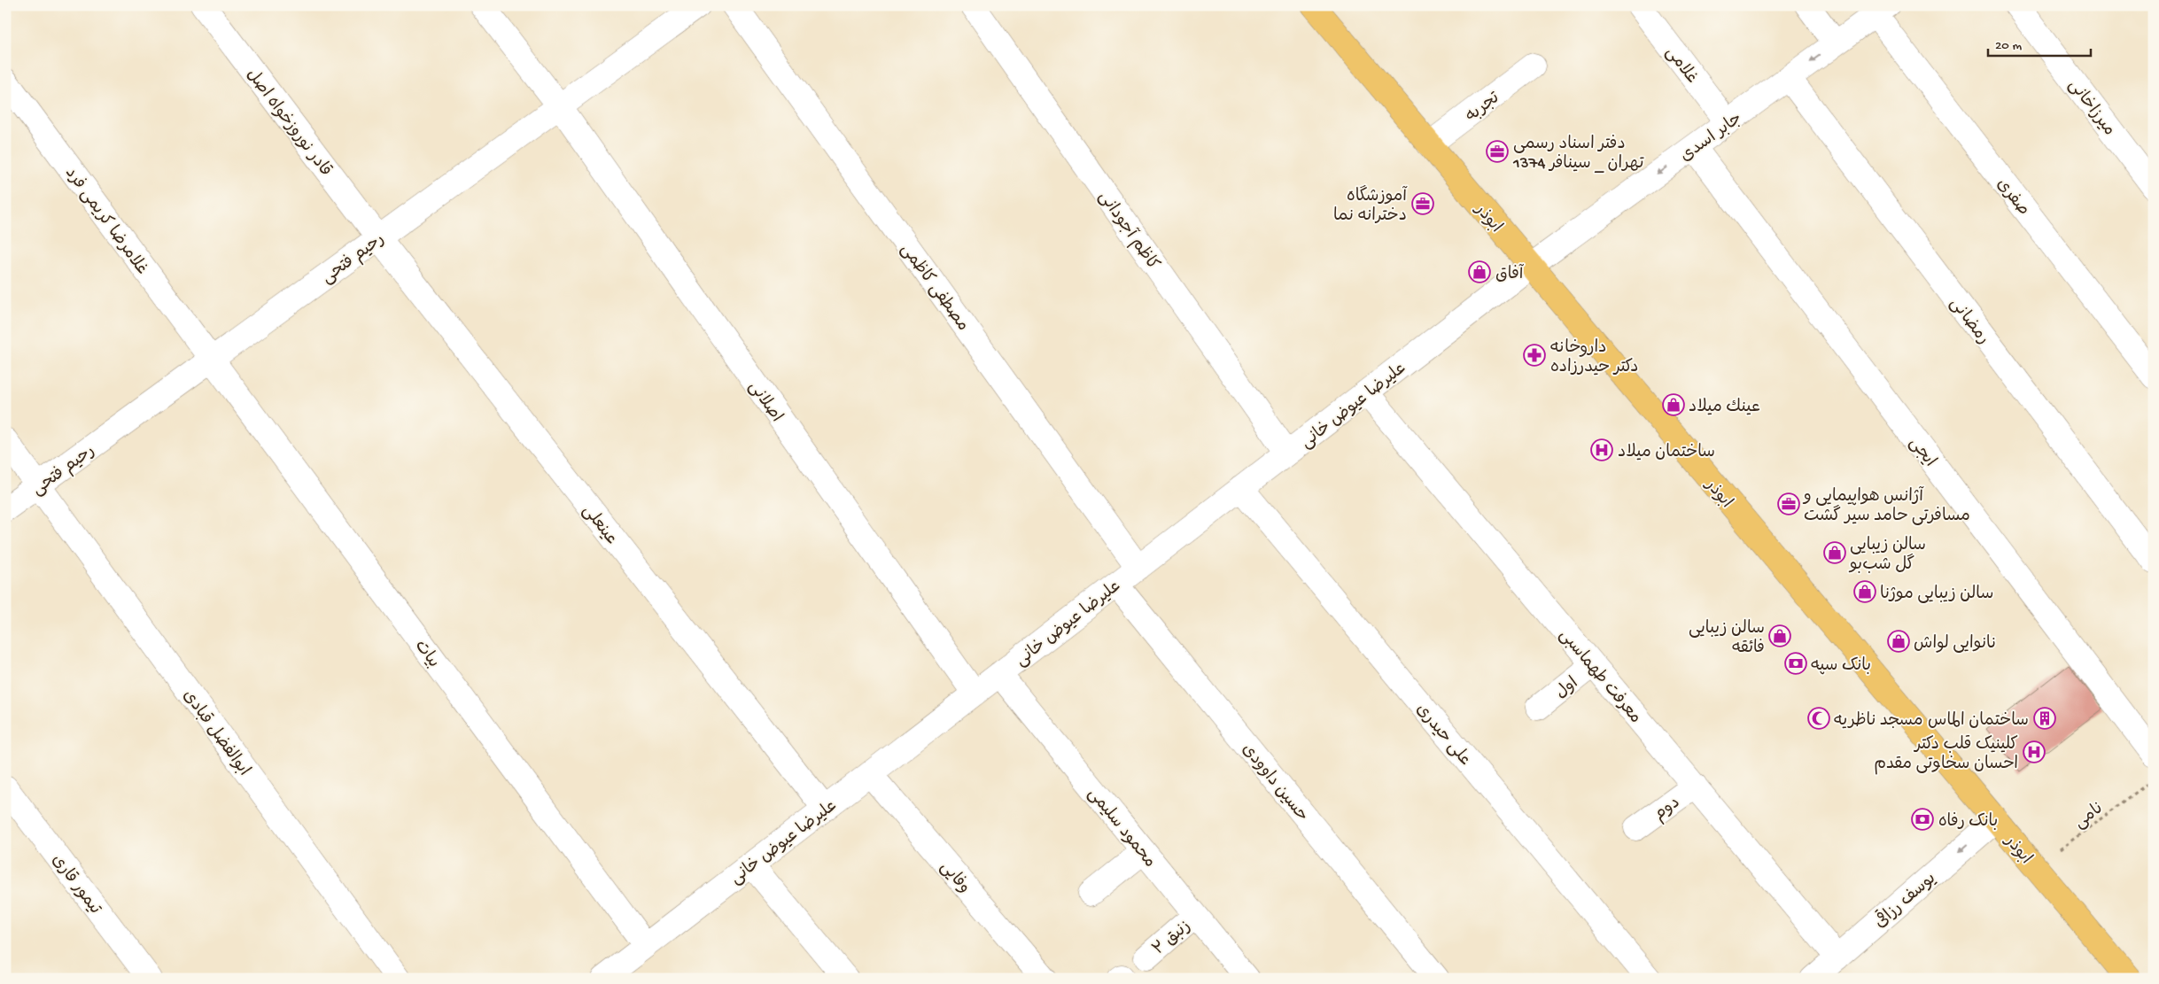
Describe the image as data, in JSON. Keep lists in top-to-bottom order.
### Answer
{
  "streets": {
    "main road": ["ابوذر"],
    "street": [
      "غلامی",
      "تجربه",
      "میرزاخانی",
      "قادر نوروزخواه اصل",
      "جابر اسدی",
      "صفری",
      "غلامرضا کریمی فرد",
      "کاظم آجودانی",
      "رحیم فتحی",
      "مصطفی کاظمی",
      "رمضانی",
      "اصلانی",
      "علیرضا عیوض خانی",
      "ایجی",
      "عینعلی",
      "بیات",
      "معرفت طهماسبی",
      "اول",
      "ابوالفضل قبادی",
      "علی حیدری",
      "حسین داوودی",
      "دوم",
      "محمود سلیمی",
      "وفایی",
      "تیمور قاری",
      "یوسف رزاقی",
      "زنبق ۲"
    ],
    "path": ["نامی"]
  },
  "crossings": [
    ["غلامی", "جابر اسدی"],
    ["تجربه", "ابوذر"],
    ["قادر نوروزخواه اصل", "رحیم فتحی"],
    ["قادر نوروزخواه اصل", "عینعلی"],
    ["جابر اسدی", "صفری"],
    ["جابر اسدی", "ابوذر"],
    ["جابر اسدی", "رمضانی"],
    ["جابر اسدی", "علیرضا عیوض خانی"],
    ["جابر اسدی", "ایجی"],
    ["ابوذر", "علیرضا عیوض خانی"],
    ["ابوذر", "نامی"],
    ["ابوذر", "یوسف رزاقی"],
    ["غلامرضا کریمی فرد", "رحیم فتحی"],
    ["غلامرضا کریمی فرد", "بیات"],
    ["کاظم آجودانی", "علیرضا عیوض خانی"],
    ["رحیم فتحی", "اصلانی"],
    ["رحیم فتحی", "عینعلی"],
    ["رحیم فتحی", "بیات"],
    ["رحیم فتحی", "ابوالفضل قبادی"],
    ["مصطفی کاظمی", "علیرضا عیوض خانی"],
    ["اصلانی", "علیرضا عیوض خانی"],
    ["علیرضا عیوض خانی", "عینعلی"],
    ["علیرضا عیوض خانی", "بیات"],
    ["علیرضا عیوض خانی", "معرفت طهماسبی"],
    ["علیرضا عیوض خانی", "علی حیدری"],
    ["علیرضا عیوض خانی", "حسین داوودی"],
    ["علیرضا عیوض خانی", "محمود سلیمی"],
    ["علیرضا عیوض خانی", "وفایی"],
    ["معرفت طهماسبی", "اول"],
    ["معرفت طهماسبی", "دوم"],
    ["معرفت طهماسبی", "یوسف رزاقی"],
    ["محمود سلیمی", "زنبق ۲"]
  ],
  "one_way": ["جابر اسدی", "یوسف رزاقی"],
  "places": {
    "office": ["دفتر اسناد رسمی 1374 تهران _ سینافر", "آموزشگاه دخترانه نما", "آژانس هواپیمایی و مسافرتی حامد سیر گشت"],
    "shop": [
      "آفاق",
      "عينك ميلاد",
      "سالن زیبایی گل شب‌بو",
      "سالن زیبایی موژنا",
      "سالن زیبایی فائقه",
      "نانوایی لواش"
    ],
    "pharmacy": ["داروخانه دکتر حیدرزاده"],
    "hospital": ["ساختمان میلاد", "کلینیک قلب دکتر احسان سخاوتی مقدم"],
    "bank": ["بانک سپه", "بانک رفاه"],
    "mosque": ["مسجد ناظریه"],
    "building": ["ساختمان الماس"]
  },
  "scale_bar": "20 m"
}
